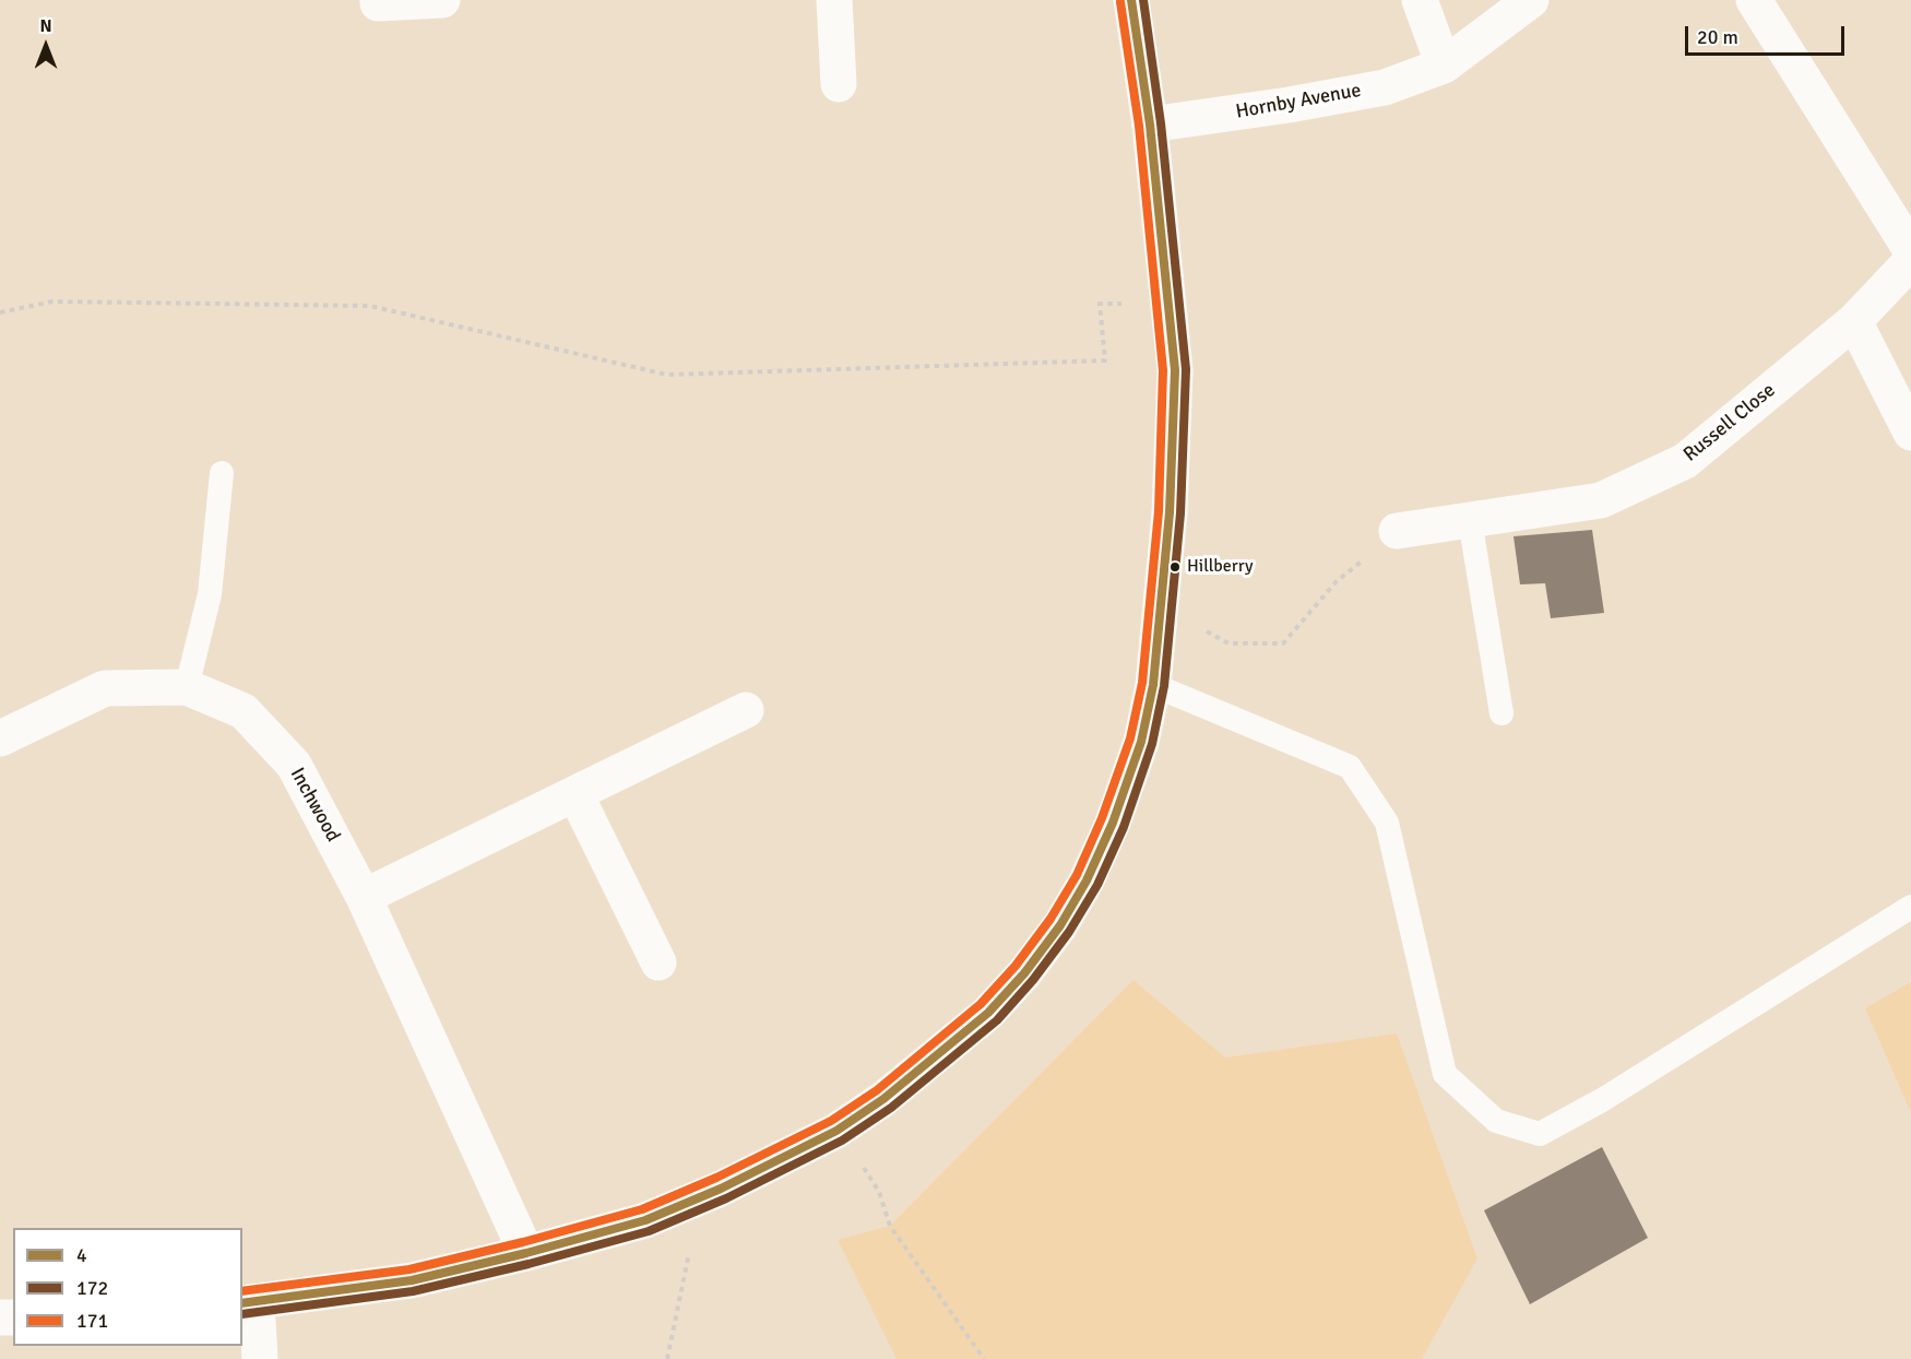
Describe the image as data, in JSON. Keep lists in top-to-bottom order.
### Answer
{
  "streets": {
    "street": ["Hornby Avenue", "Russell Close", "Inchwood"]
  },
  "places": ["Hillberry"],
  "lines": ["transit line 4", "transit line 172", "transit line 171"],
  "legend": ["4", "172", "171"],
  "scale_bar": "20 m",
  "north": "top"
}
